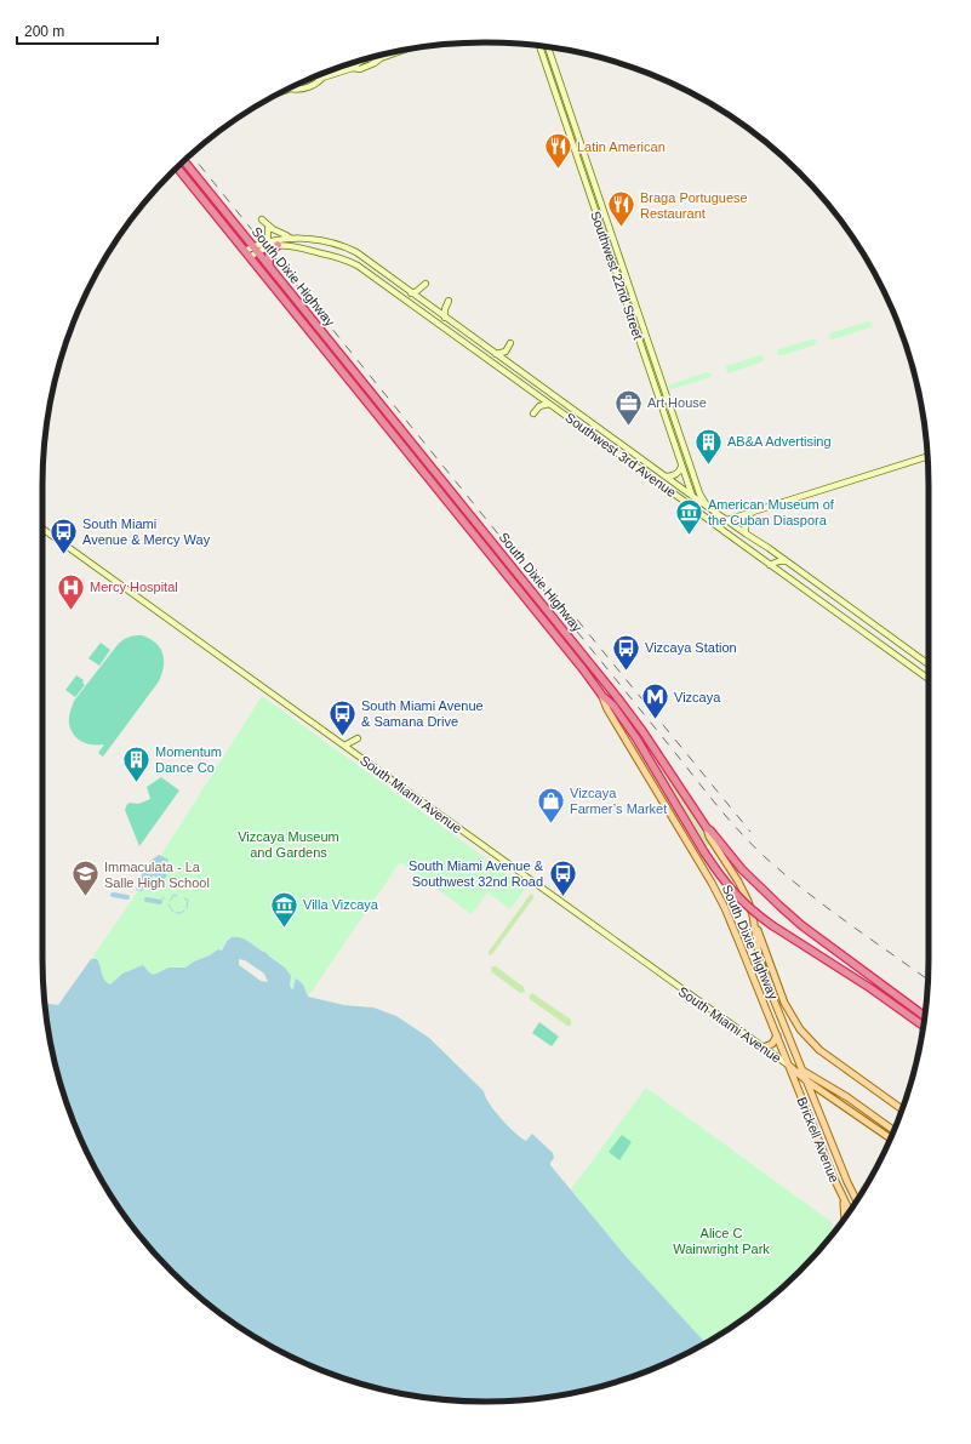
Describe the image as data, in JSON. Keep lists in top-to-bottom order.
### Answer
{
  "streets": {
    "highway": ["South Dixie Highway"],
    "main road": [
      "Southwest 22nd Street",
      "Southwest 3rd Avenue",
      "South Miami Avenue",
      "Brickell Avenue"
    ]
  },
  "crossings": [
    ["Southwest 22nd Street", "Southwest 3rd Avenue"],
    ["South Dixie Highway", "South Miami Avenue"],
    ["South Dixie Highway", "Brickell Avenue"],
    ["South Miami Avenue", "Brickell Avenue"]
  ],
  "parks": ["Vizcaya Museum and Gardens", "Alice C Wainwright Park"],
  "places": {
    "restaurant": ["Latin American", "Braga Portuguese Restaurant"],
    "office": ["Art House"],
    "building": ["AB&A Advertising", "Momentum Dance Co"],
    "museum": ["American Museum of the Cuban Diaspora", "Villa Vizcaya"],
    "bus stop": [
      "South Miami Avenue & Mercy Way",
      "Vizcaya Station",
      "South Miami Avenue & Samana Drive",
      "South Miami Avenue & Southwest 32nd Road"
    ],
    "hospital": ["Mercy Hospital"],
    "metro station": ["Vizcaya"],
    "shop": ["Vizcaya Farmer’s Market"],
    "school or university": ["Immaculata - La Salle High School"]
  },
  "scale_bar": "200 m"
}
